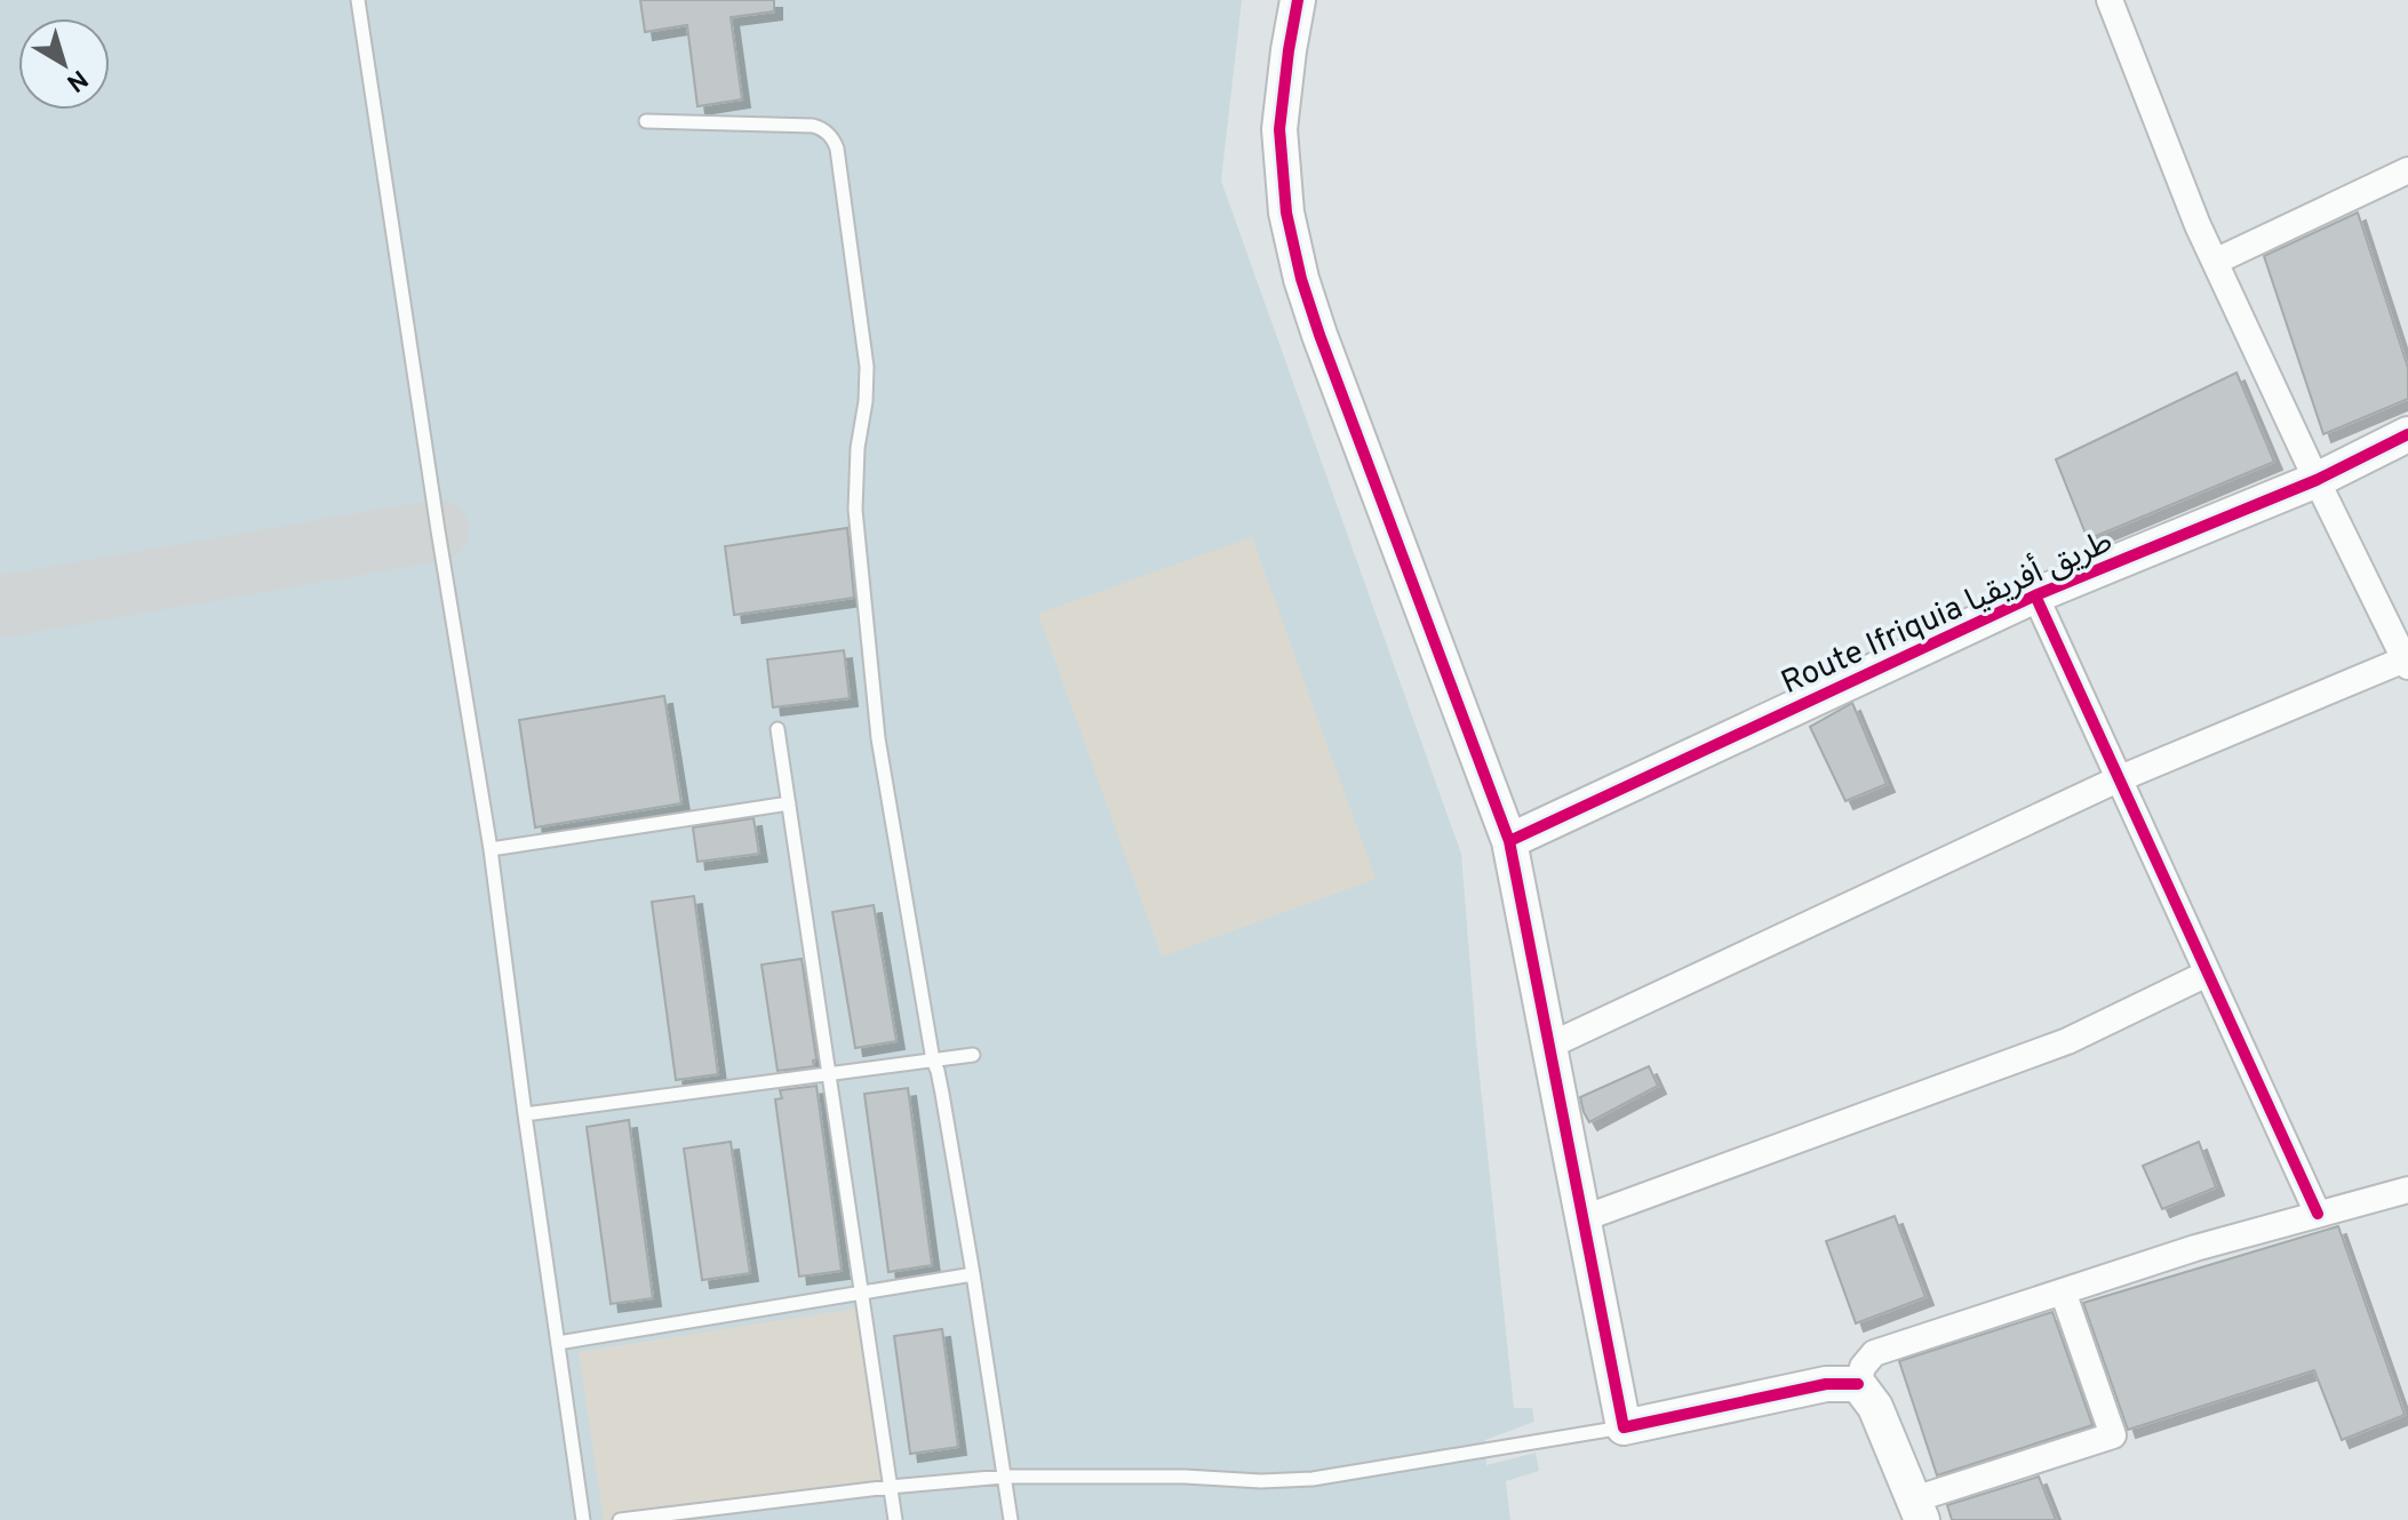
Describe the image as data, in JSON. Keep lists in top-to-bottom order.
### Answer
{
  "streets": {
    "street": ["Route Ifriquia طريق أفريقيا"]
  },
  "north": "bottom right"
}
